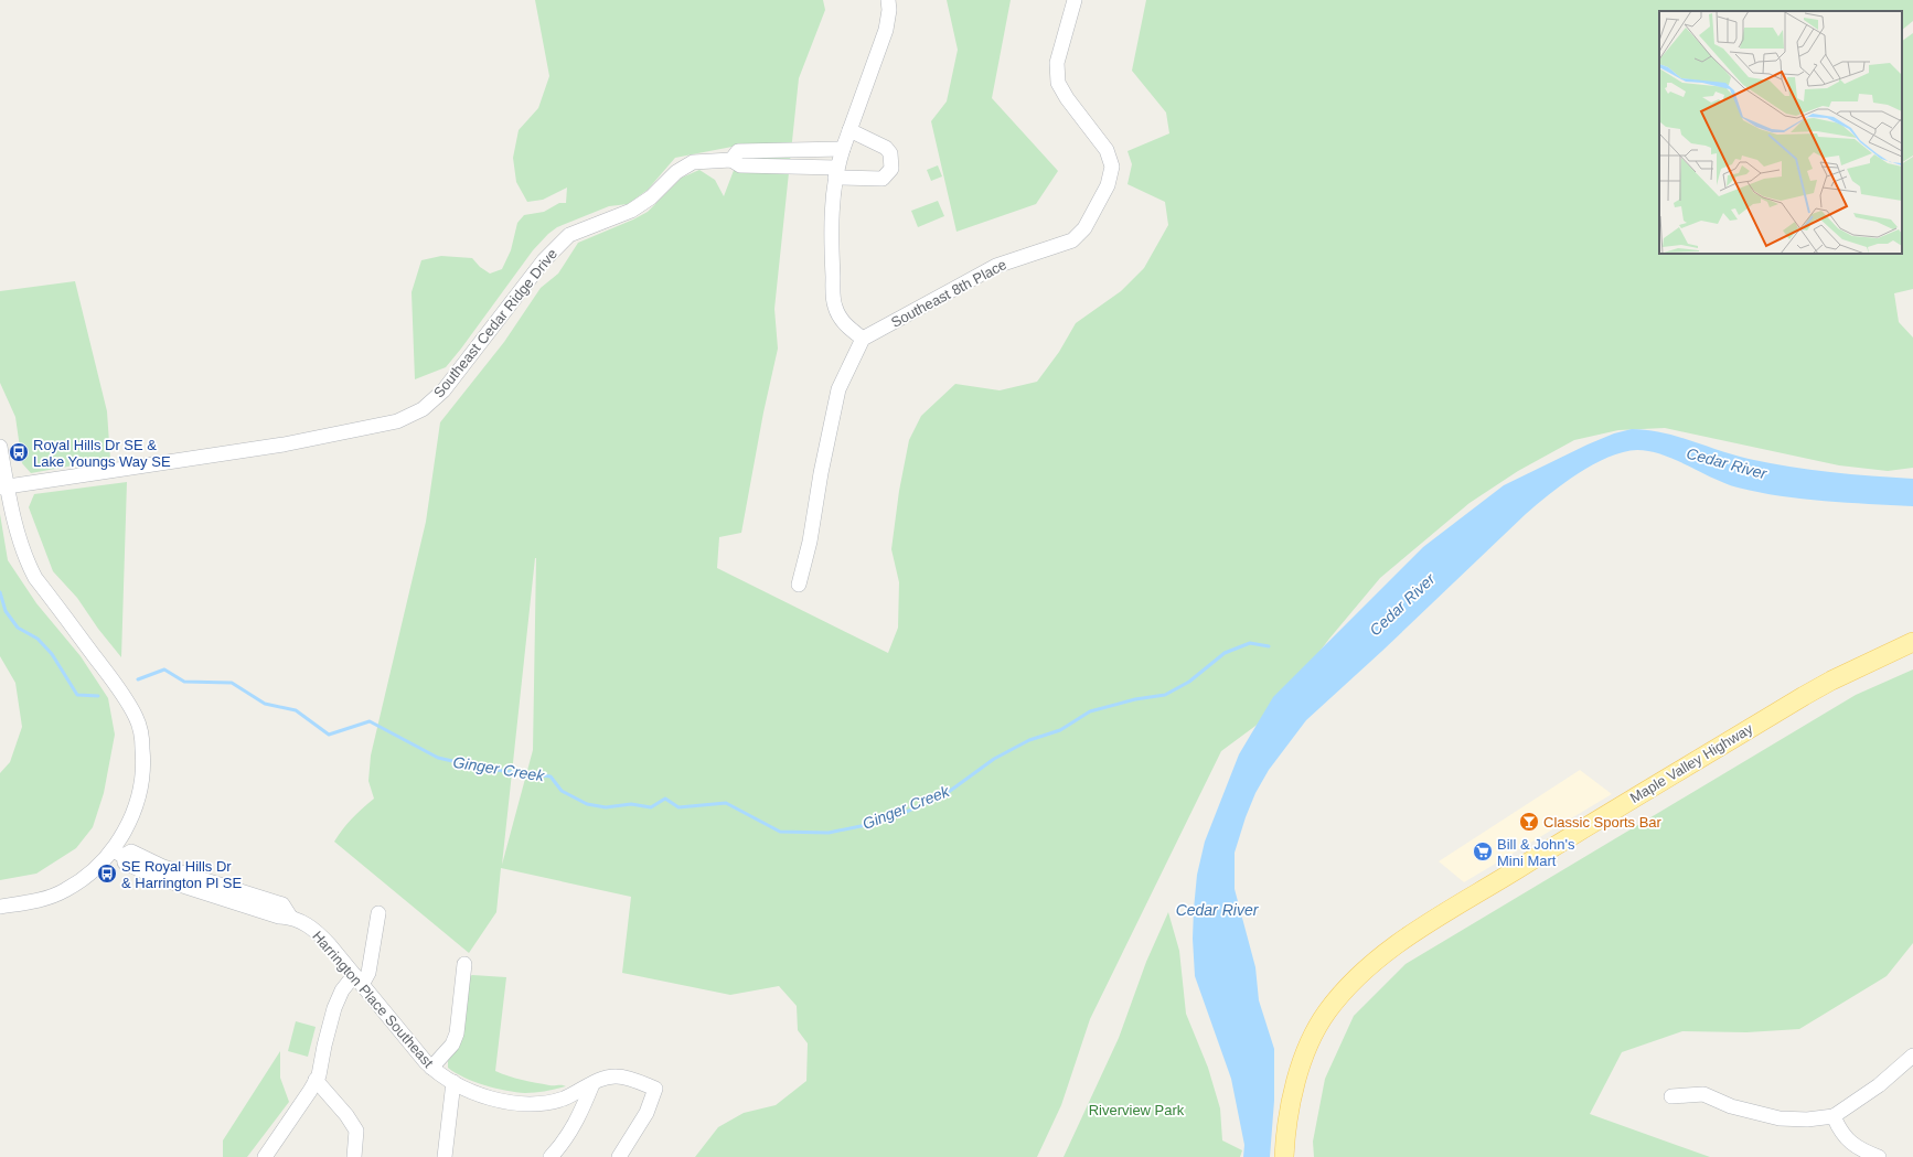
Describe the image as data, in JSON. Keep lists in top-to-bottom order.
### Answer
{
  "streets": {
    "main road": ["Maple Valley Highway"],
    "street": ["Southeast 8th Place", "Southeast Cedar Ridge Drive", "Harrington Place Southeast"]
  },
  "water": ["Cedar River", "Ginger Creek"],
  "parks": ["Riverview Park"],
  "places": {
    "bus stop": ["Royal Hills Dr SE & Lake Youngs Way SE", "SE Royal Hills Dr & Harrington Pl SE"],
    "bar": ["Classic Sports Bar"],
    "supermarket": ["Bill & John's Mini Mart"]
  }
}
